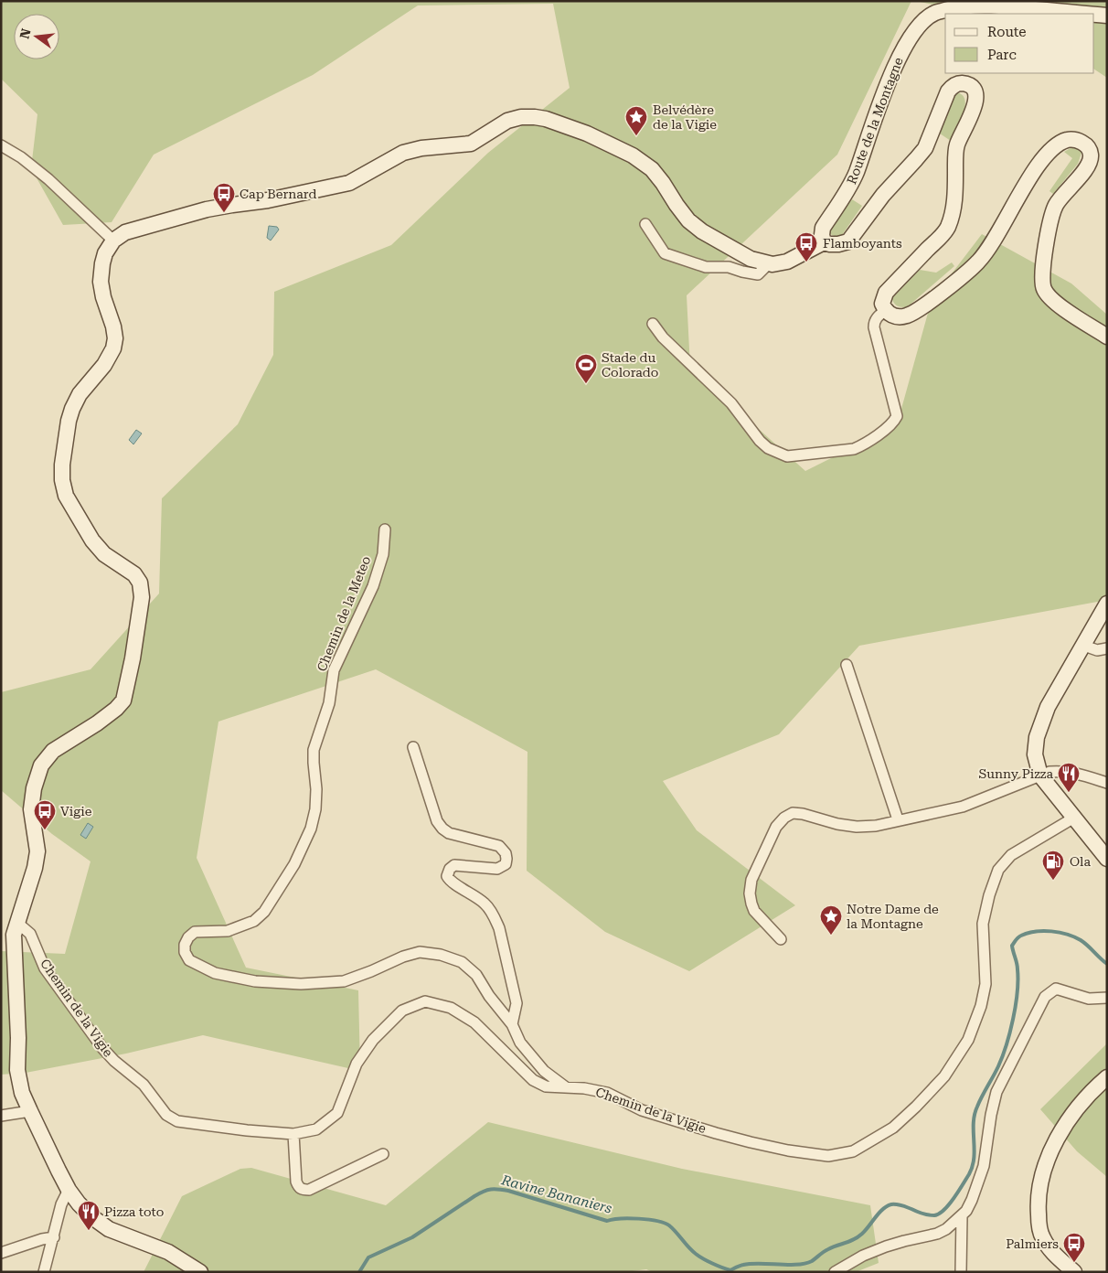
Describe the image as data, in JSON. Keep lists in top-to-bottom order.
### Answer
{
  "streets": {
    "street": ["Route de la Montagne", "Chemin de la Meteo", "Chemin de la Vigie"]
  },
  "water": ["Ravine Bananiers"],
  "places": {
    "place": ["Belvédère de la Vigie", "Notre Dame de la Montagne"],
    "bus stop": [
      "Cap Bernard",
      "Flamboyants",
      "Vigie",
      "Palmiers"
    ],
    "sports": ["Stade du Colorado"],
    "restaurant": ["Sunny Pizza", "Pizza toto"],
    "fuel station": ["Ola"]
  },
  "legend": ["Route", "Parc"],
  "north": "left"
}
